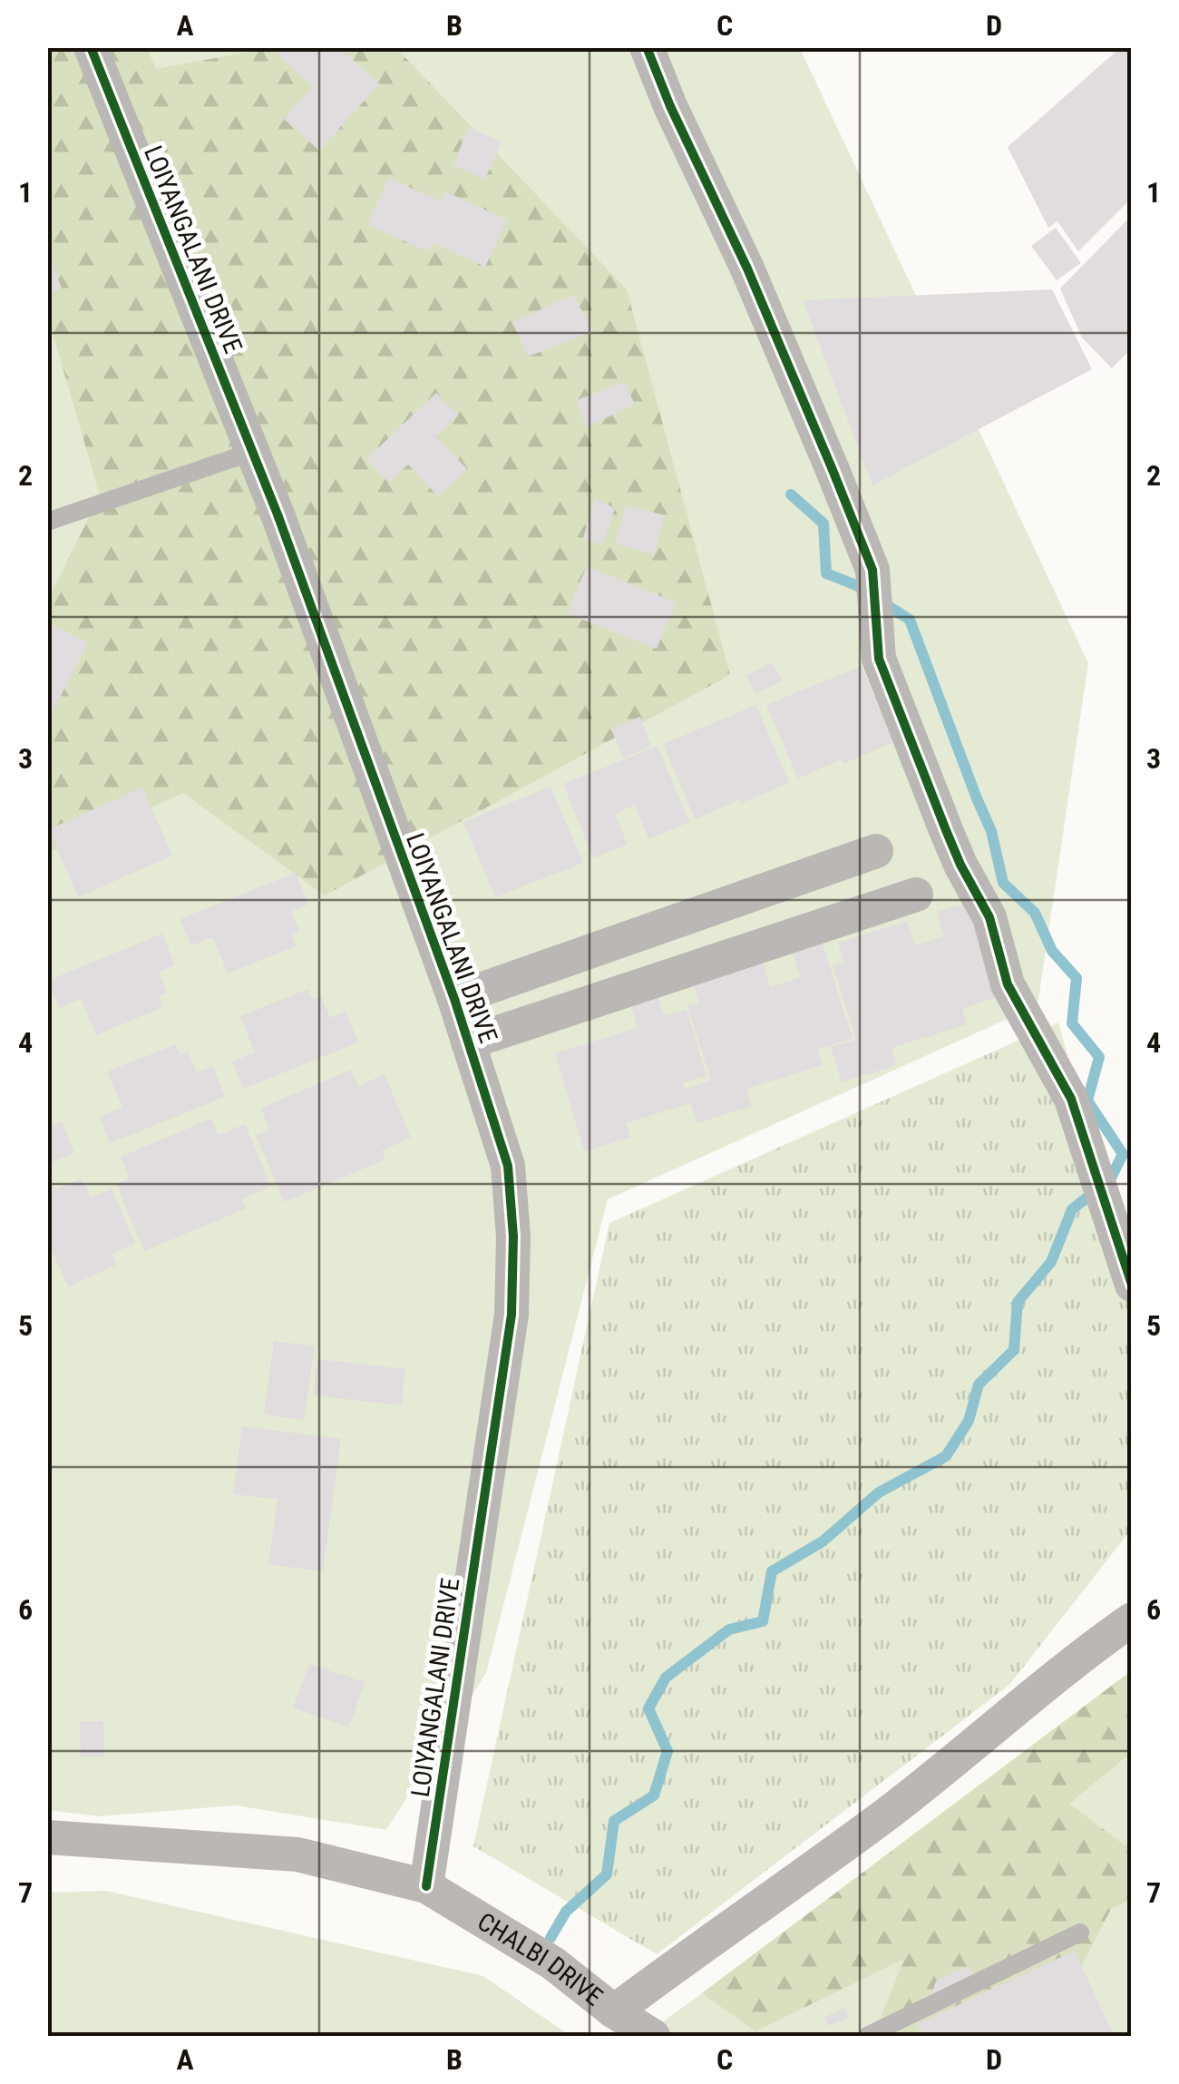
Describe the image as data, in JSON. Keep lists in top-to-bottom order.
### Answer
{
  "streets": {
    "street": ["LOIYANGALANI DRIVE", "CHALBI DRIVE"]
  },
  "crossings": [
    ["LOIYANGALANI DRIVE", "CHALBI DRIVE"]
  ],
  "grid": {
    "columns": [
      "A",
      "B",
      "C",
      "D"
    ],
    "rows": [
      "1",
      "2",
      "3",
      "4",
      "5",
      "6",
      "7"
    ]
  }
}
